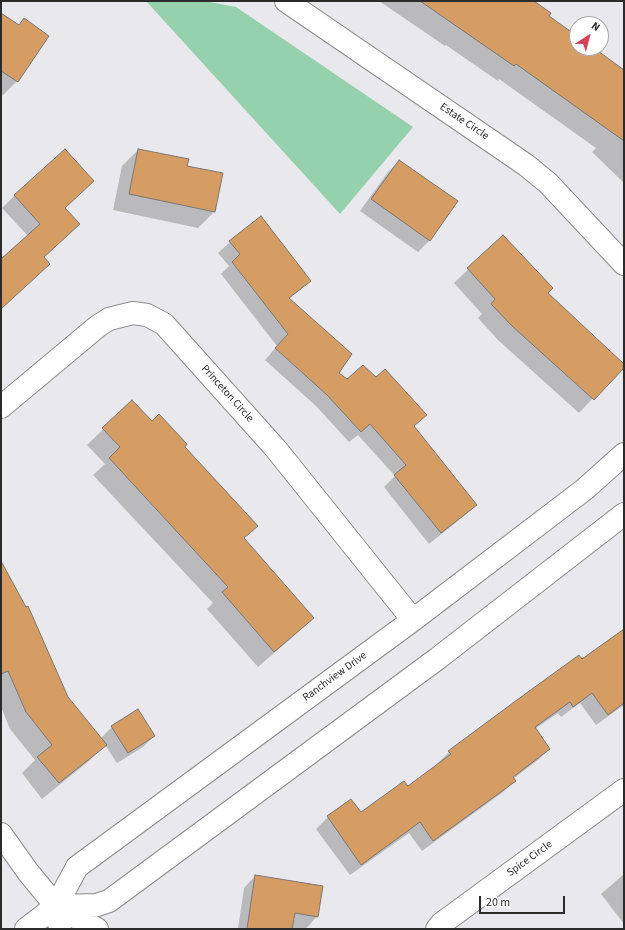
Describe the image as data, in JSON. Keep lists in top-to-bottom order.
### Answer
{
  "streets": {
    "street": [
      "Estate Circle",
      "Princeton Circle",
      "Ranchview Drive",
      "Spice Circle"
    ]
  },
  "crossings": [
    ["Princeton Circle", "Ranchview Drive"]
  ],
  "scale_bar": "20 m",
  "north": "top right"
}
